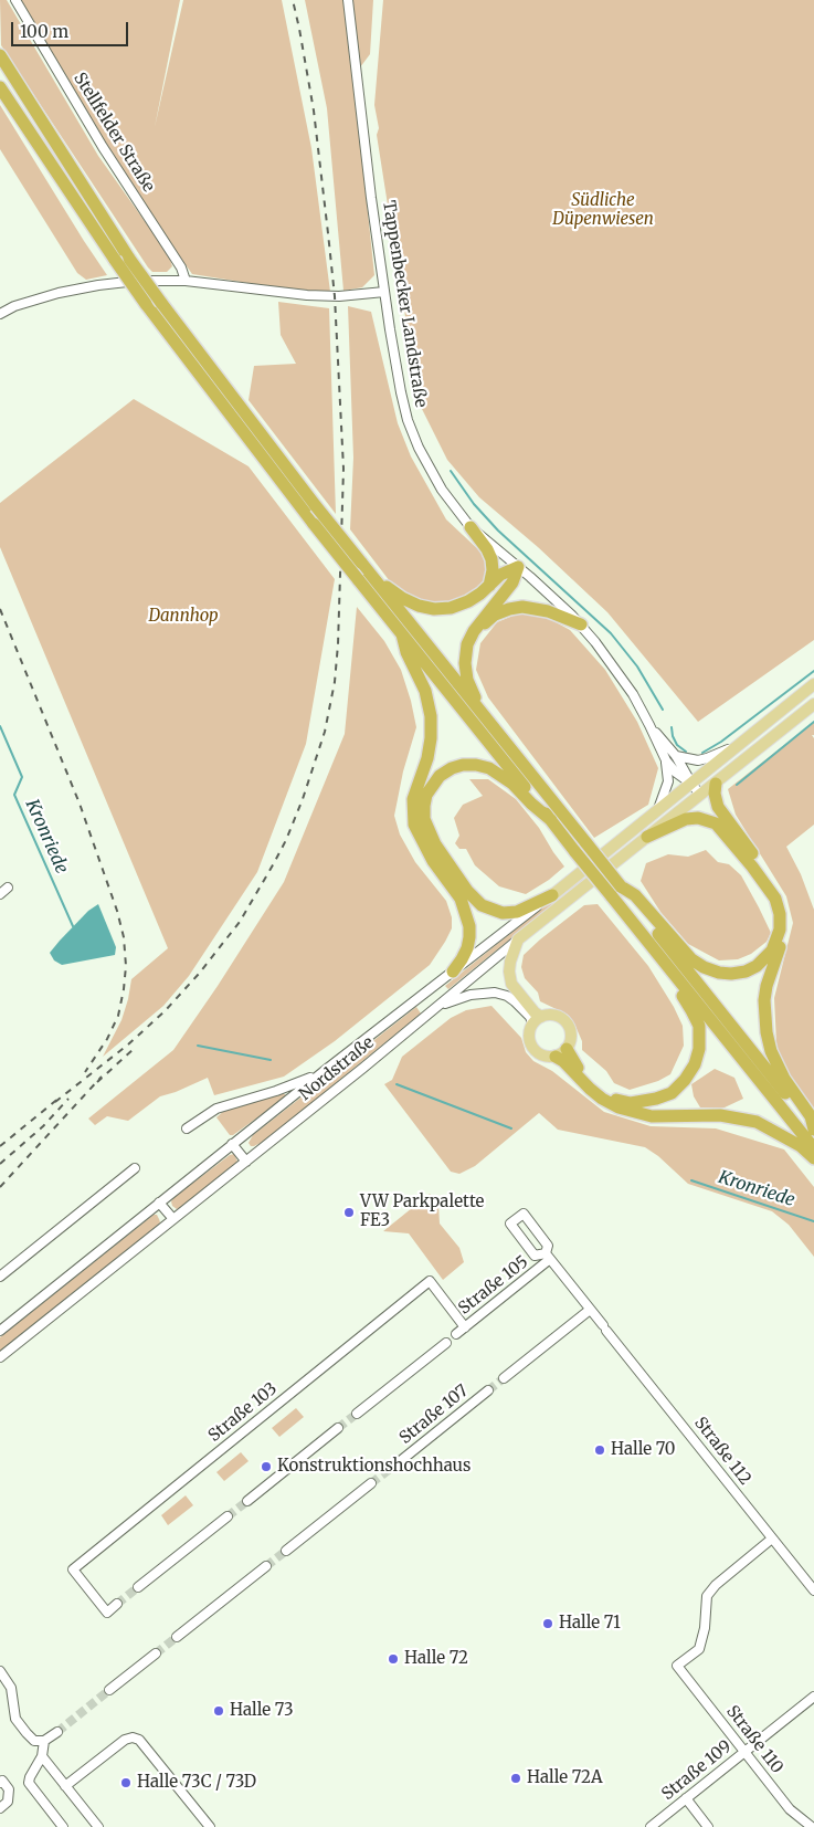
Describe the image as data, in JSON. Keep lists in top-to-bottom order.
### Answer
{
  "streets": {
    "street": [
      "Stellfelder Straße",
      "Tappenbecker Landstraße",
      "Nordstraße",
      "Straße 105",
      "Straße 103",
      "Straße 107",
      "Straße 112",
      "Straße 110",
      "Straße 109"
    ]
  },
  "crossings": [
    ["Straße 105", "Straße 103"],
    ["Straße 105", "Straße 112"],
    ["Straße 112", "Straße 110"],
    ["Straße 110", "Straße 109"]
  ],
  "water": ["Kronriede"],
  "parks": ["Südliche Düpenwiesen", "Dannhop"],
  "places": [
    "VW Parkpalette FE3",
    "Halle 70",
    "Konstruktionshochhaus",
    "Halle 71",
    "Halle 72",
    "Halle 73",
    "Halle 72A",
    "Halle 73C / 73D"
  ],
  "scale_bar": "100 m"
}
